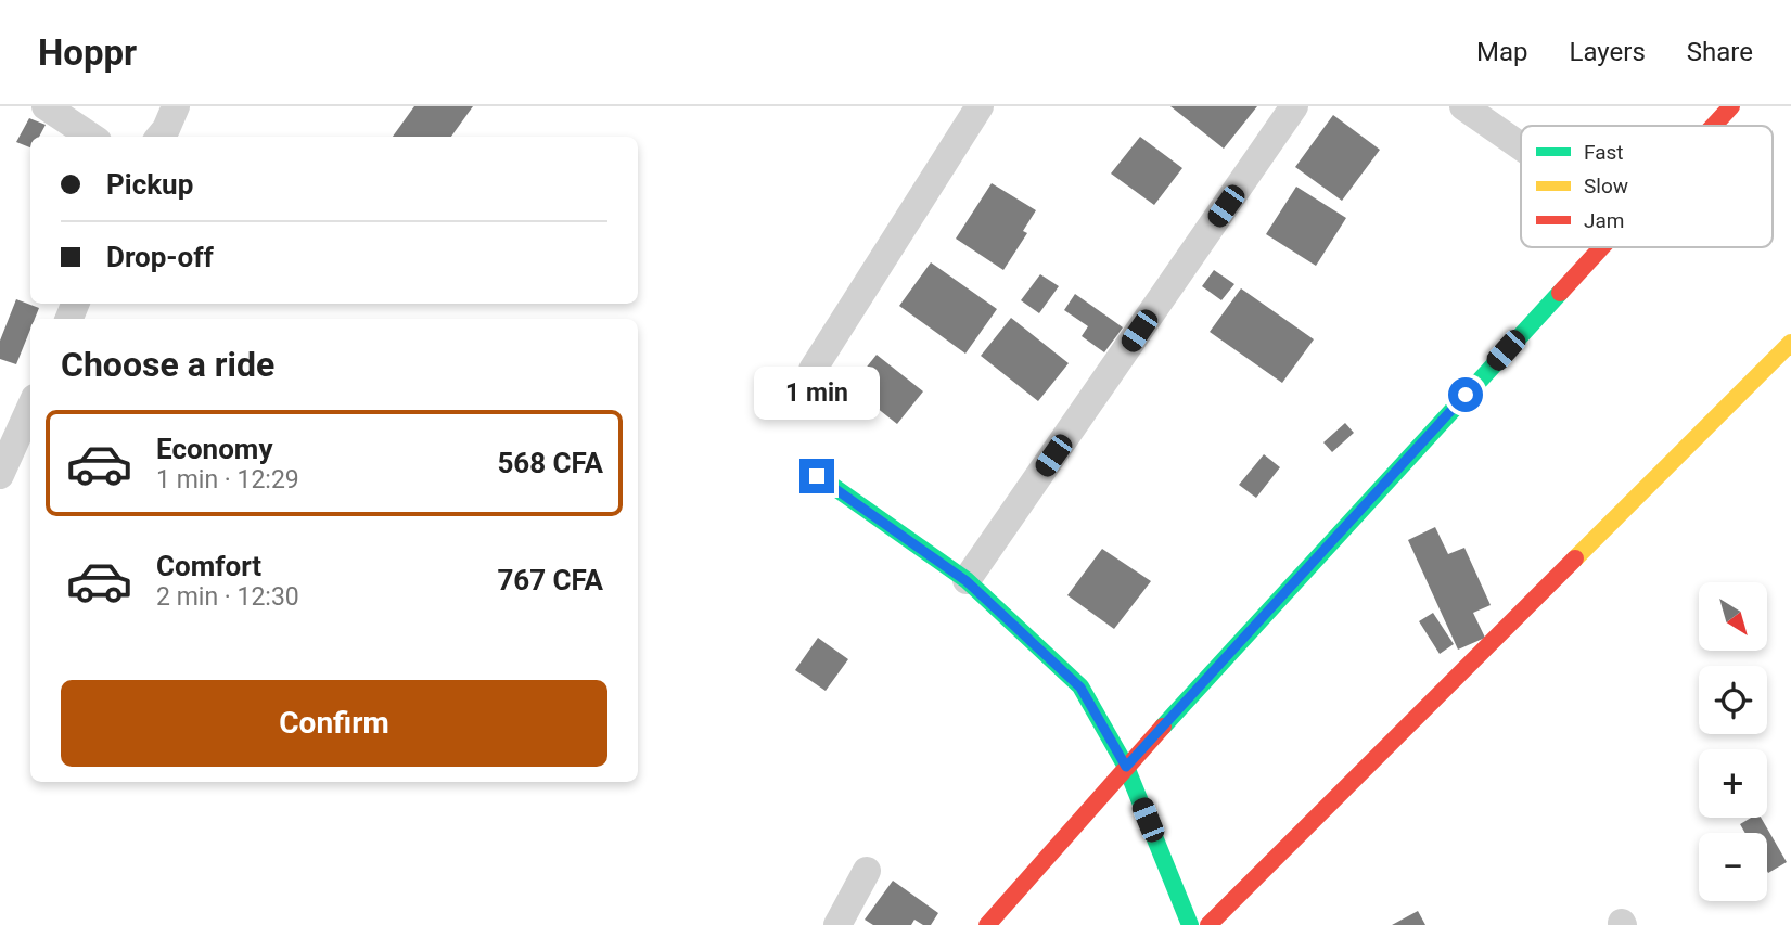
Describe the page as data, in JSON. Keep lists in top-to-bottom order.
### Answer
{
  "legend": ["Fast", "Slow", "Jam"],
  "north": "bottom right",
  "page": {
    "header": "Hoppr",
    "nav": ["Map", "Layers", "Share"],
    "banner": ["Pickup", "Drop-off"],
    "heading": "Choose a ride",
    "bubble": "1 min",
    "list": [
      {
        "name": "Economy",
        "note": "1 min · 12:29",
        "value": "568 CFA"
      },
      {
        "name": "Comfort",
        "note": "2 min · 12:30",
        "value": "767 CFA"
      }
    ],
    "map_buttons": ["+", "−"],
    "buttons": "Confirm"
  }
}
